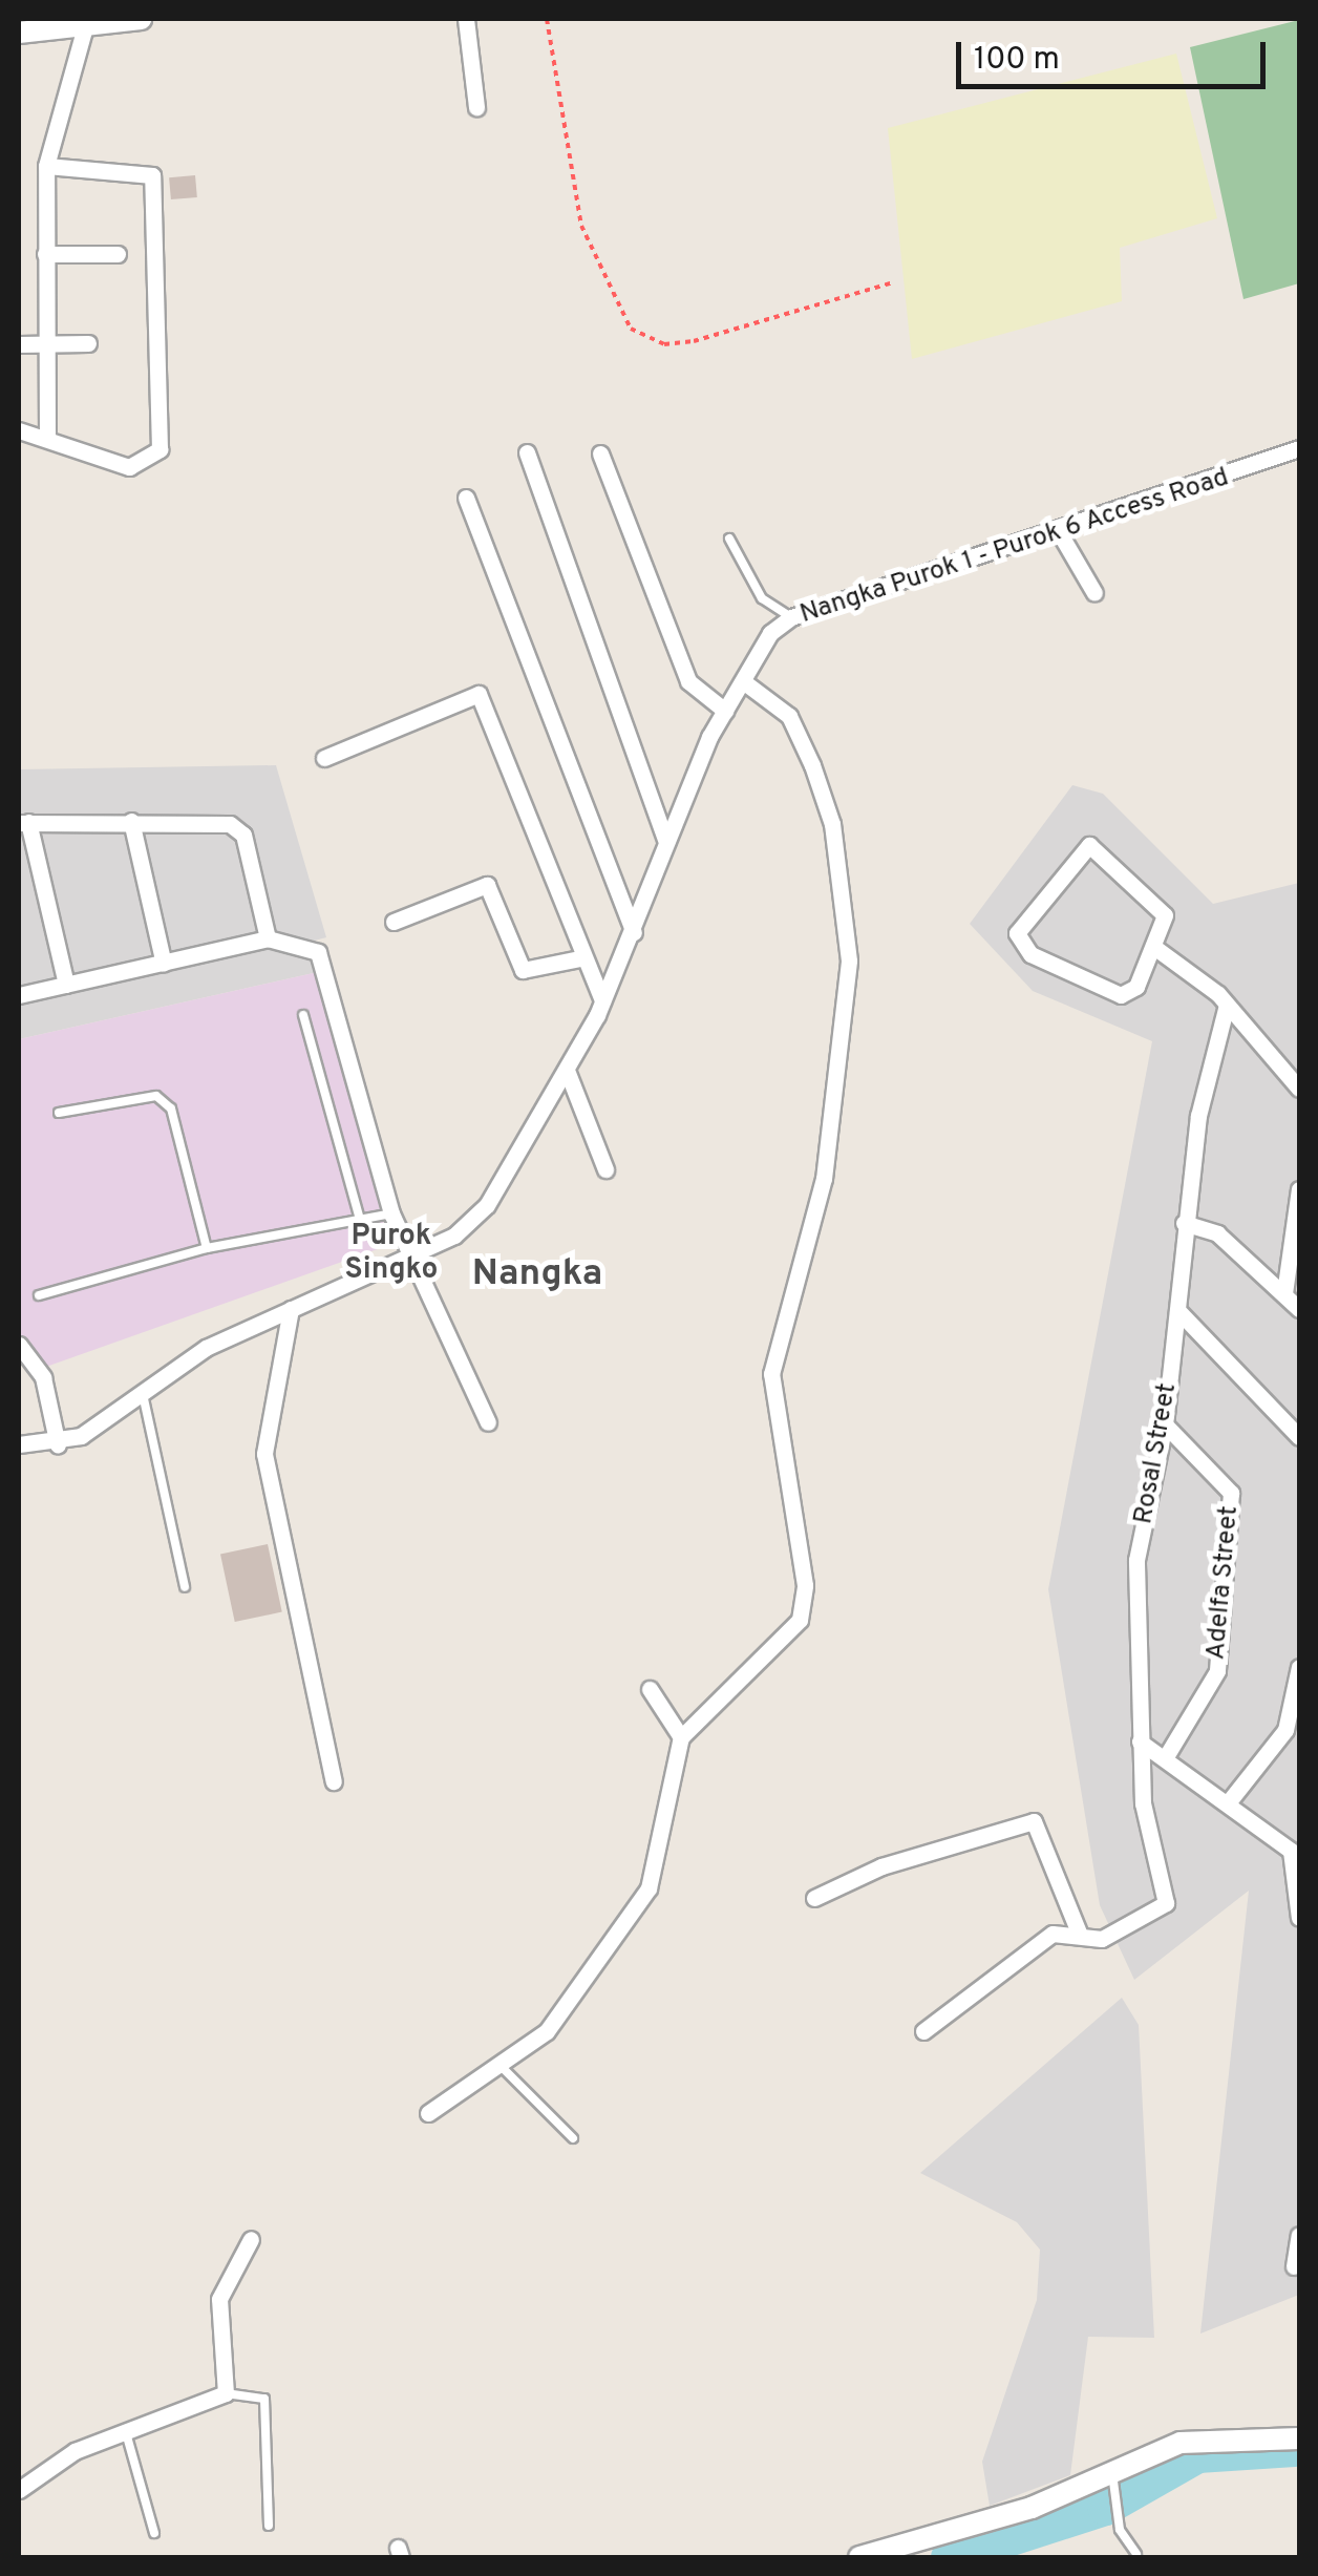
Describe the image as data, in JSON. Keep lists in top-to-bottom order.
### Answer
{
  "streets": {
    "street": ["Nangka Purok 1 - Purok 6 Access Road", "Rosal Street", "Adelfa Street"]
  },
  "crossings": [
    ["Rosal Street", "Adelfa Street"]
  ],
  "districts": ["Purok Singko", "Nangka"],
  "scale_bar": "100 m"
}
